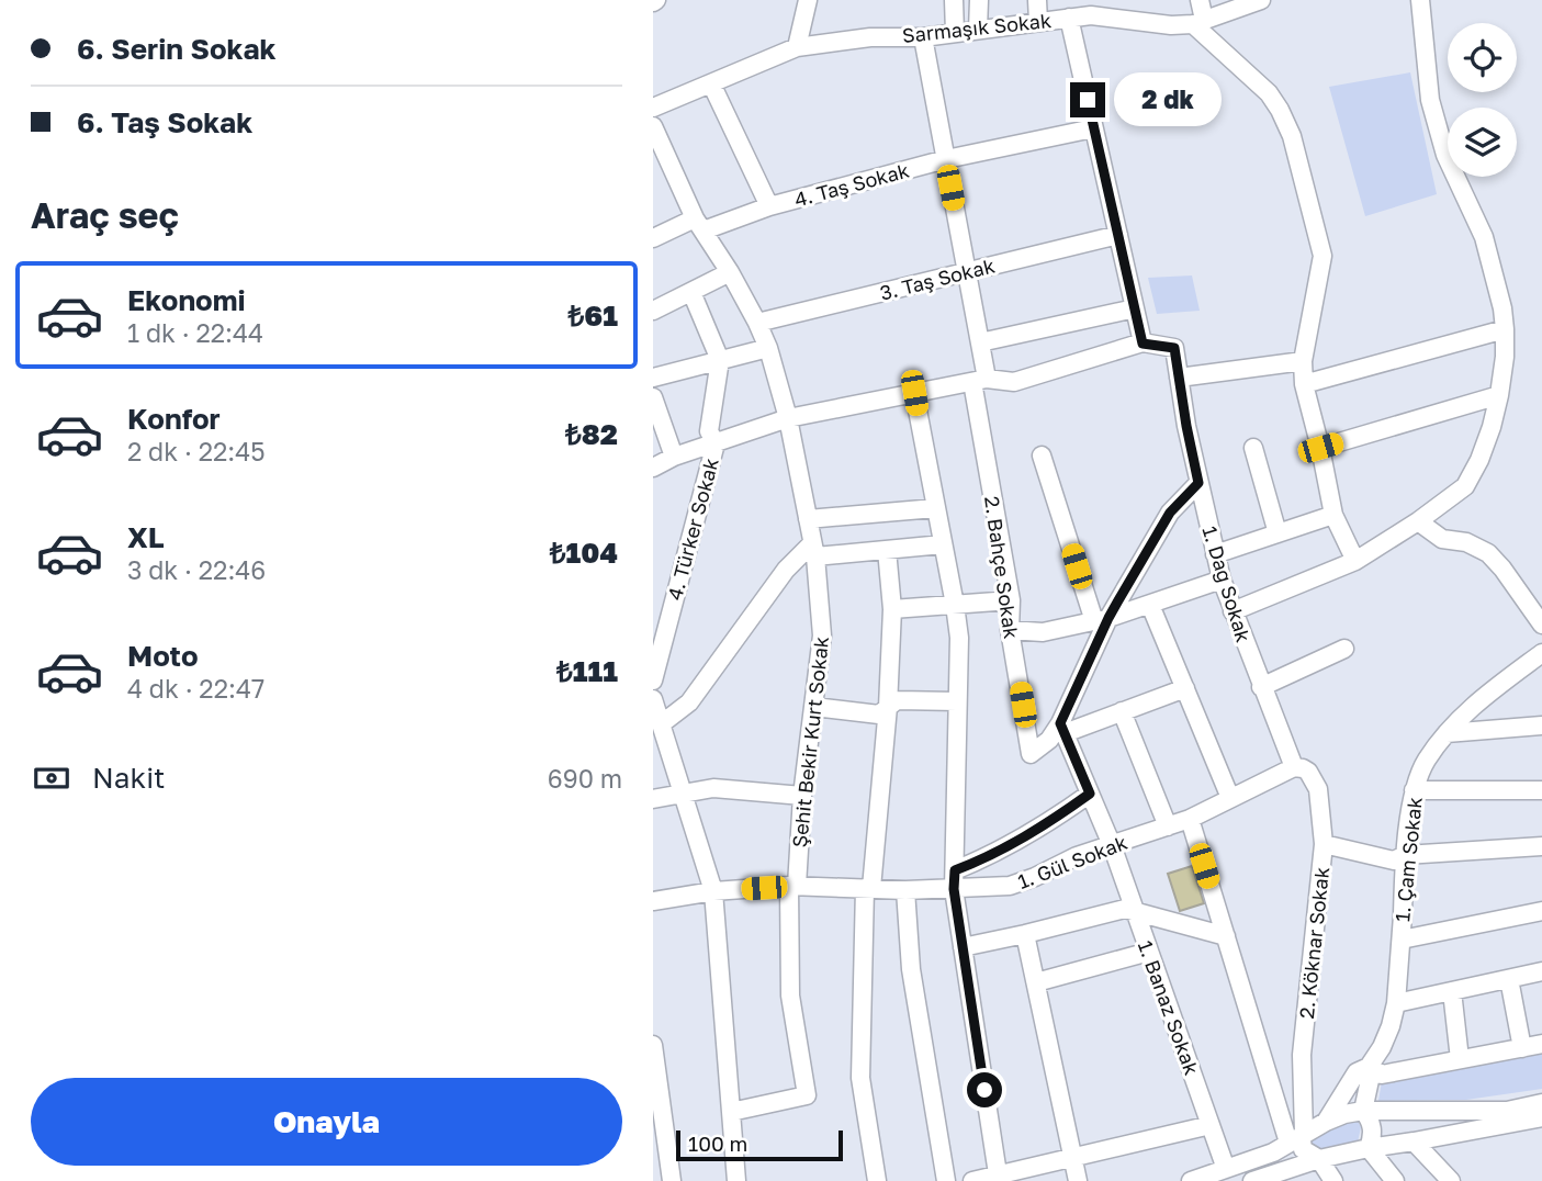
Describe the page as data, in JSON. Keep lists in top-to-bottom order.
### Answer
{
  "streets": {
    "street": [
      "Sarmaşık Sokak",
      "4. Taş Sokak",
      "3. Taş Sokak",
      "4. Türker Sokak",
      "2. Bahçe Sokak",
      "1. Dağ Sokak",
      "Şehit Bekir Kurt Sokak",
      "1. Çam Sokak",
      "1. Gül Sokak",
      "2. Köknar Sokak",
      "1. Banaz Sokak"
    ]
  },
  "crossings": [
    ["Sarmaşık Sokak", "2. Bahçe Sokak"],
    ["4. Taş Sokak", "2. Bahçe Sokak"],
    ["4. Taş Sokak", "Şehit Bekir Kurt Sokak"],
    ["3. Taş Sokak", "2. Bahçe Sokak"],
    ["3. Taş Sokak", "Şehit Bekir Kurt Sokak"],
    ["2. Bahçe Sokak", "1. Banaz Sokak"],
    ["1. Dağ Sokak", "1. Gül Sokak"],
    ["1. Dağ Sokak", "2. Köknar Sokak"],
    ["Şehit Bekir Kurt Sokak", "1. Gül Sokak"],
    ["1. Gül Sokak", "2. Köknar Sokak"],
    ["1. Gül Sokak", "1. Banaz Sokak"]
  ],
  "scale_bar": "100 m",
  "page": {
    "banner": ["6. Serin Sokak", "6. Taş Sokak"],
    "bubble": "2 dk",
    "heading": "Araç seç",
    "list": [
      {
        "name": "Ekonomi",
        "note": "1 dk · 22:44",
        "value": "₺61"
      },
      {
        "name": "Konfor",
        "note": "2 dk · 22:45",
        "value": "₺82"
      },
      {
        "name": "XL",
        "note": "3 dk · 22:46",
        "value": "₺104"
      },
      {
        "name": "Moto",
        "note": "4 dk · 22:47",
        "value": "₺111"
      }
    ],
    "pay": ["Nakit", "690 m"],
    "buttons": "Onayla",
    "scale": "100 m"
  }
}
